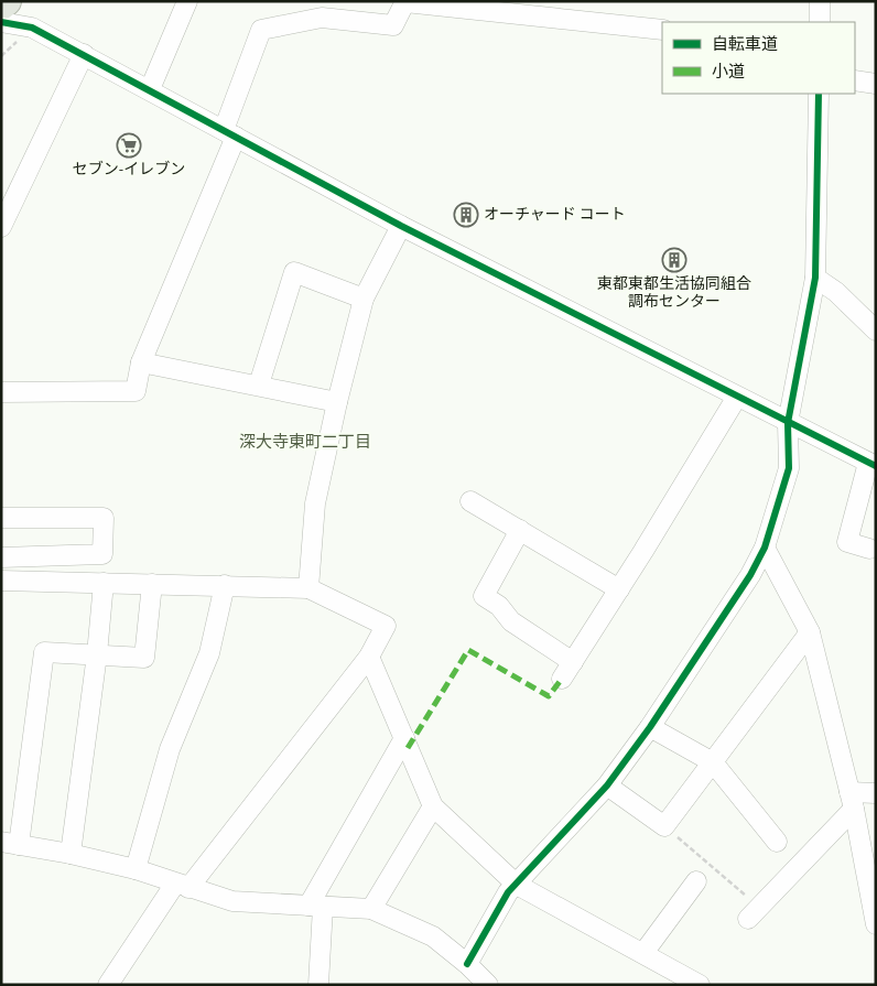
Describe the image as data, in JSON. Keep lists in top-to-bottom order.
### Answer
{
  "districts": ["深大寺東町二丁目"],
  "places": {
    "supermarket": ["セブン-イレブン"],
    "building": ["オーチャード コート", "東都東都生活協同組合 調布センター"]
  },
  "legend": ["自転車道", "小道"]
}
